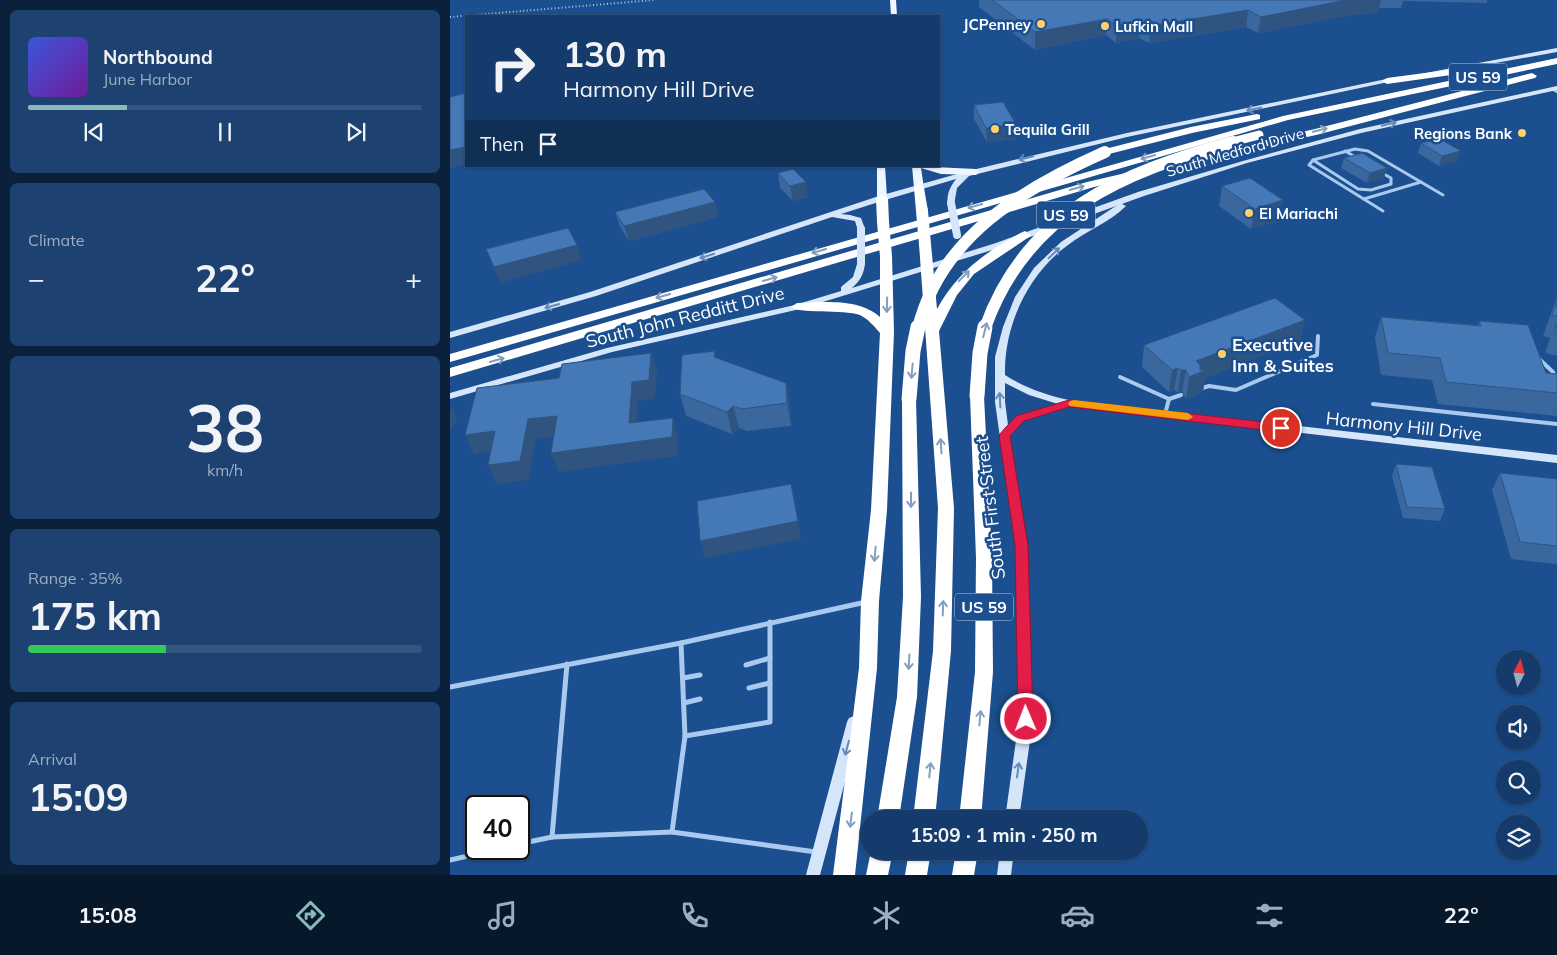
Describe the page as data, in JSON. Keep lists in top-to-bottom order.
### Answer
{
  "streets": {
    "highway": ["US 59"],
    "main road": [
      "South Medford Drive",
      "South John Redditt Drive",
      "Harmony Hill Drive",
      "South First Street"
    ]
  },
  "crossings": [
    ["South Medford Drive", "South John Redditt Drive"],
    ["South Medford Drive", "South First Street"],
    ["Harmony Hill Drive", "South First Street"]
  ],
  "one_way": ["South First Street"],
  "places": [
    "JCPenney",
    "Lufkin Mall",
    "Tequila Grill",
    "Regions Bank",
    "El Mariachi",
    "Executive Inn & Suites"
  ],
  "north": "top",
  "page": {
    "turn": ["130 m", "Harmony Hill Drive"],
    "song": ["Northbound", "June Harbor"],
    "then": "Then",
    "tile": [
      "Climate",
      ["38", "km/h"],
      ["Range · 35%", "175 km"],
      ["Arrival", "15:09"]
    ],
    "heat": ["−", "22°", "+"],
    "limit": "40",
    "trip": "15:09 · 1 min · 250 m",
    "tabs": ["15:08", "22°"]
  }
}
